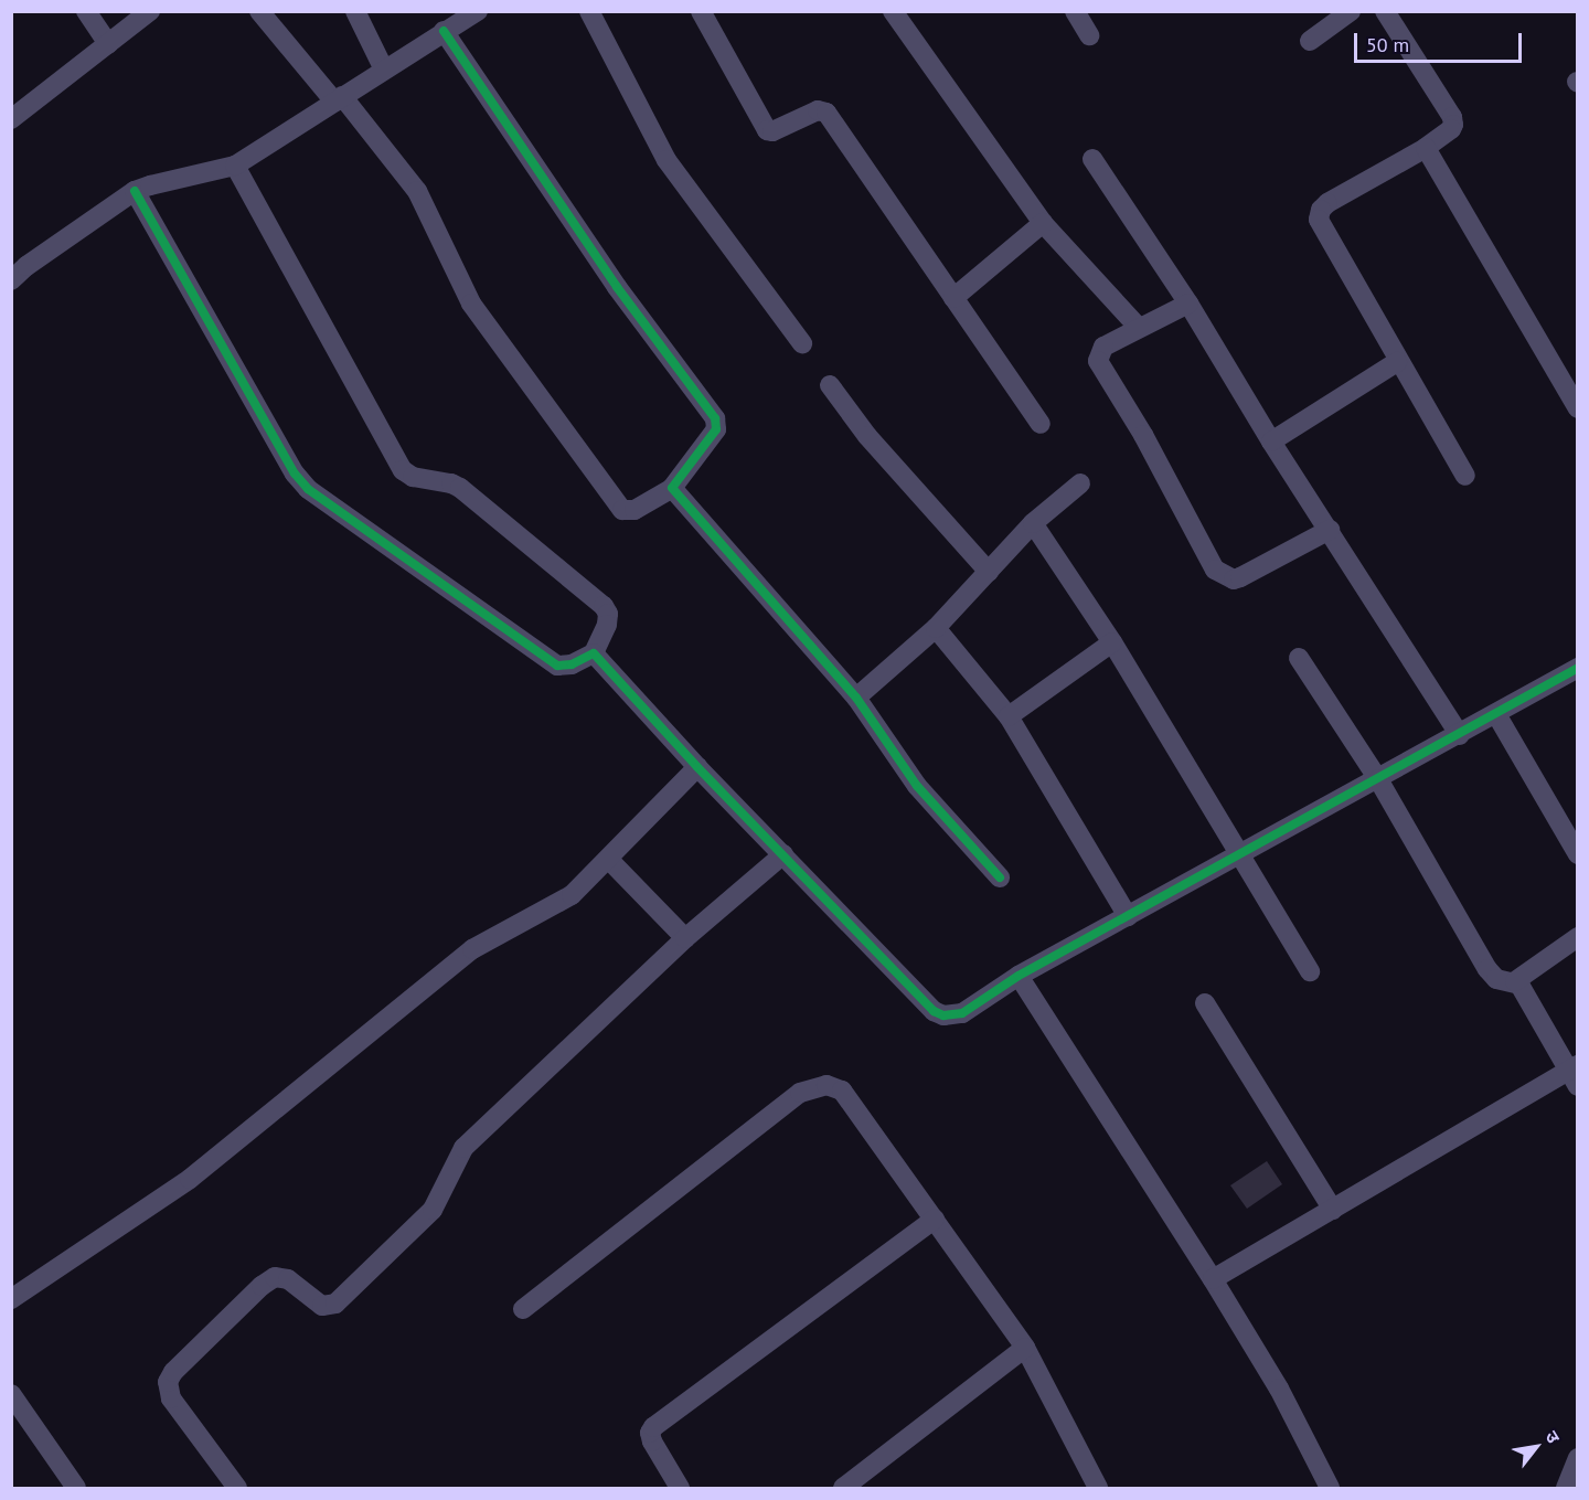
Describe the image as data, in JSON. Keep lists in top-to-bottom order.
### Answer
{
  "scale_bar": "50 m",
  "north": "top right"
}
